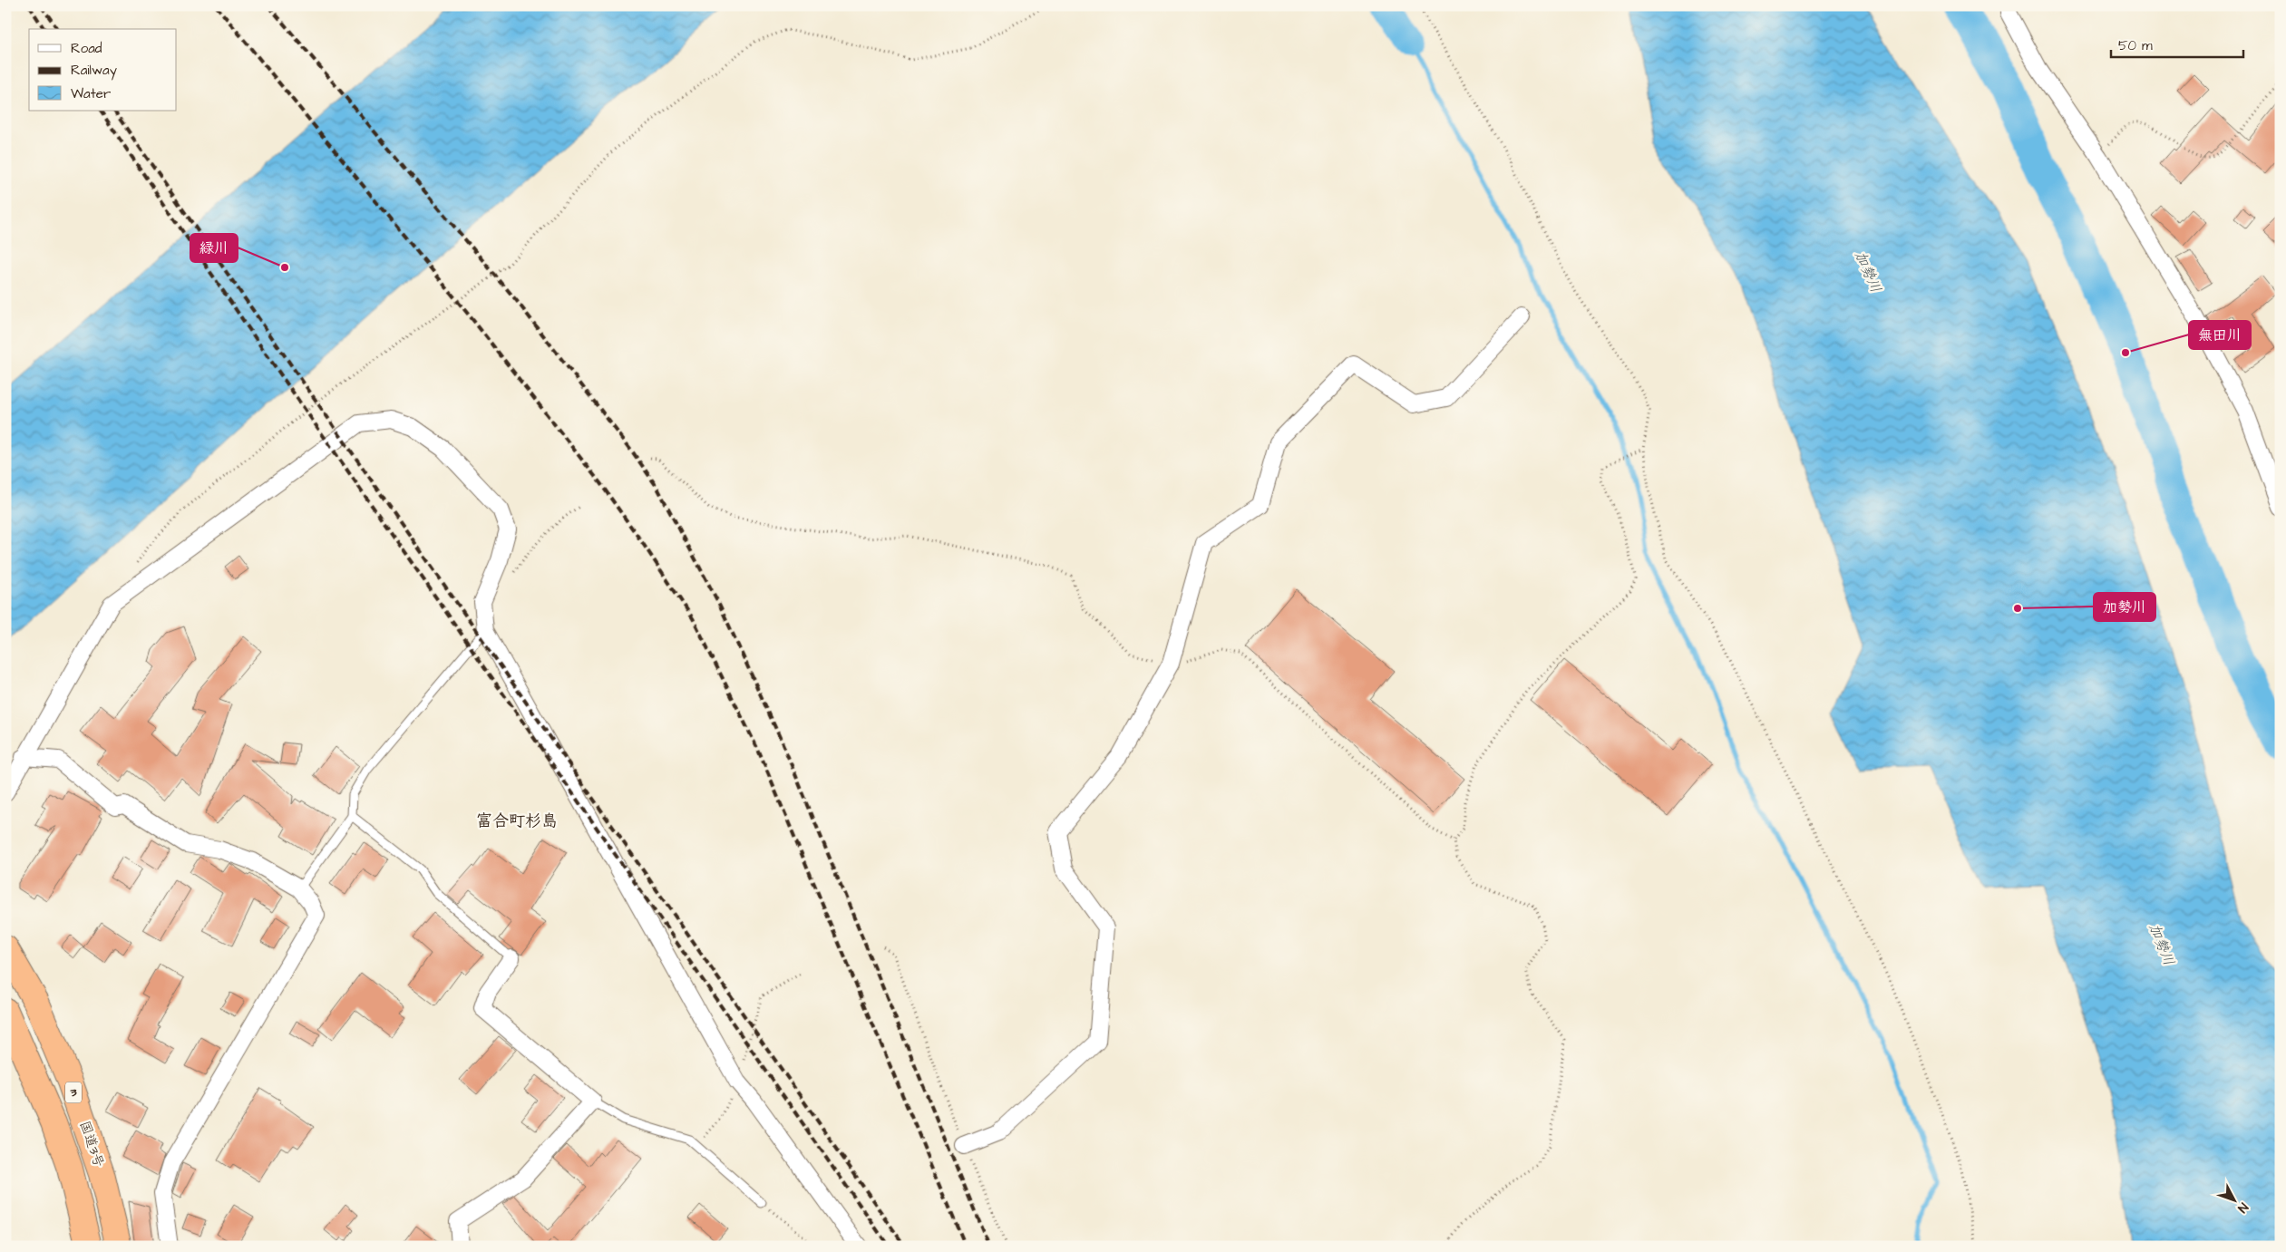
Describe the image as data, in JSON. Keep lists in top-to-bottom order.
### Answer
{
  "streets": {
    "highway": ["3", "国道3号"]
  },
  "districts": ["富合町杉島"],
  "water": ["加勢川"],
  "places": ["緑川", "無田川", "加勢川"],
  "legend": ["Road", "Railway", "Water"],
  "scale_bar": "50 m",
  "north": "bottom right"
}
